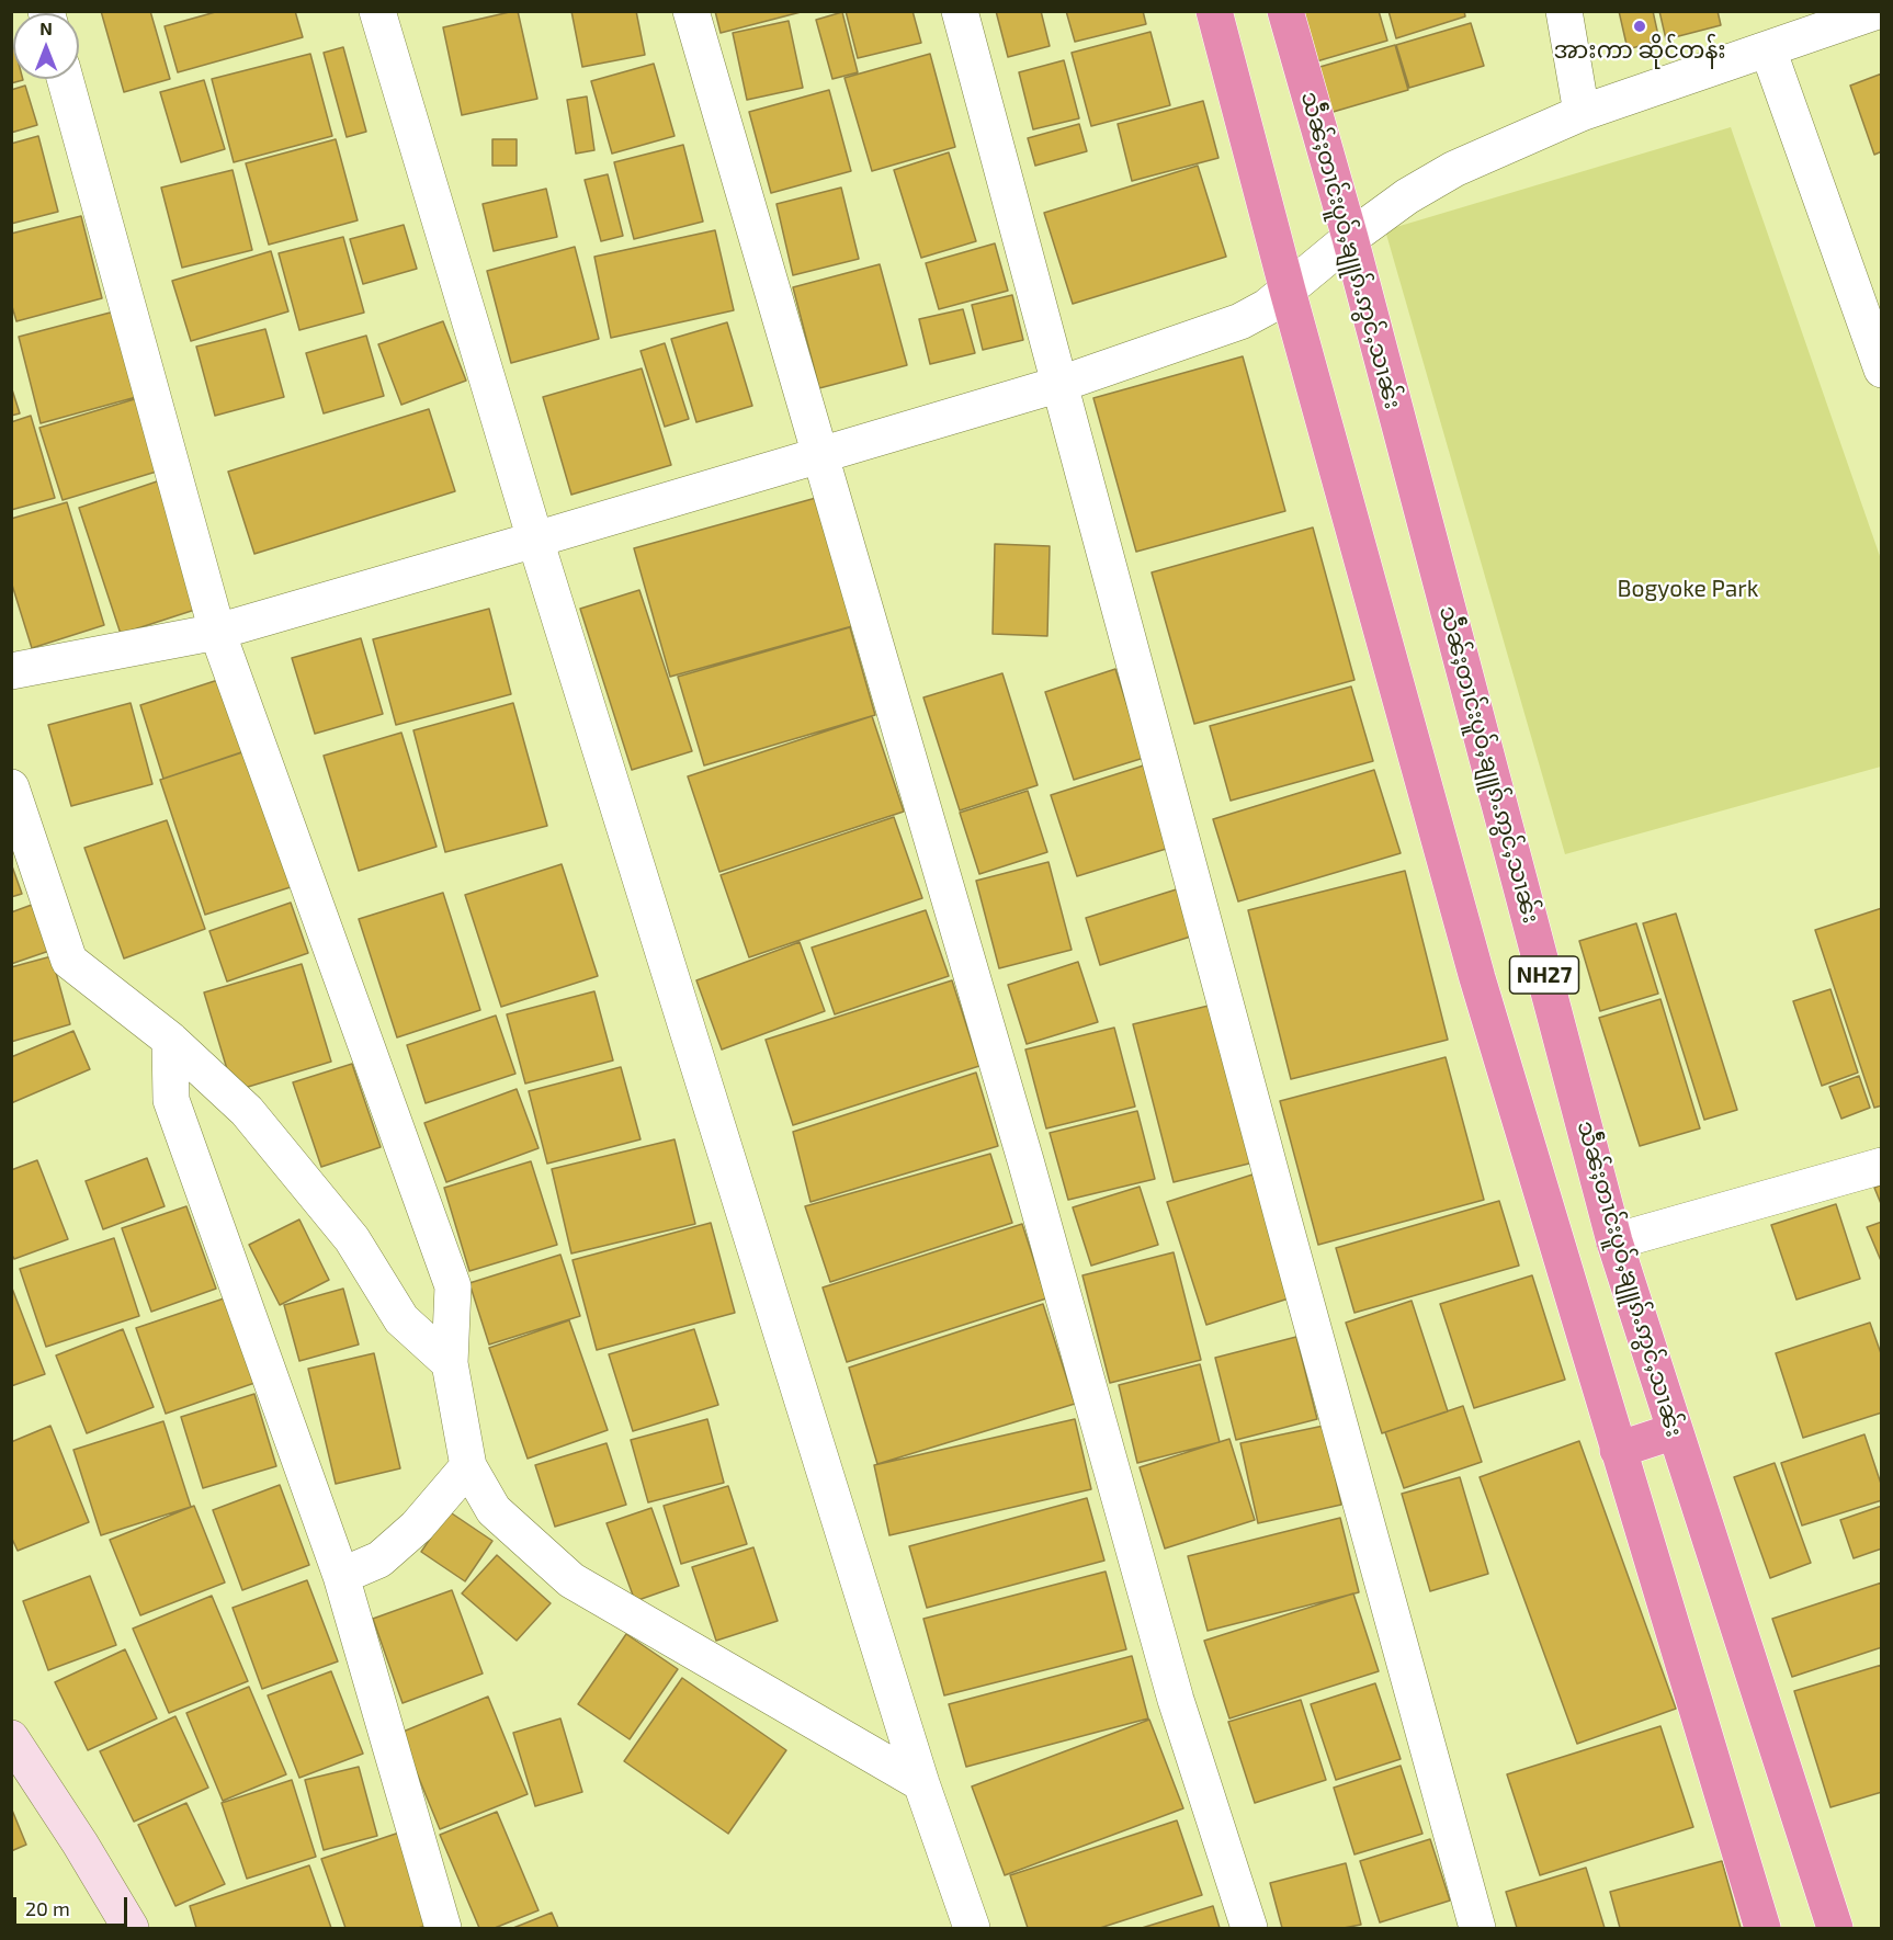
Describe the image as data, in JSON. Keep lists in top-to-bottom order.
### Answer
{
  "streets": {
    "highway": ["သဵႅၼ်ႈတၢင်းပူဝ်ႇၶျူၵ်ႉဢွင်ႇသၢၼ်း", "NH27"]
  },
  "parks": ["Bogyoke Park"],
  "places": ["အားကာ ဆိုင်တန်း"],
  "scale_bar": "20 m",
  "north": "top"
}
